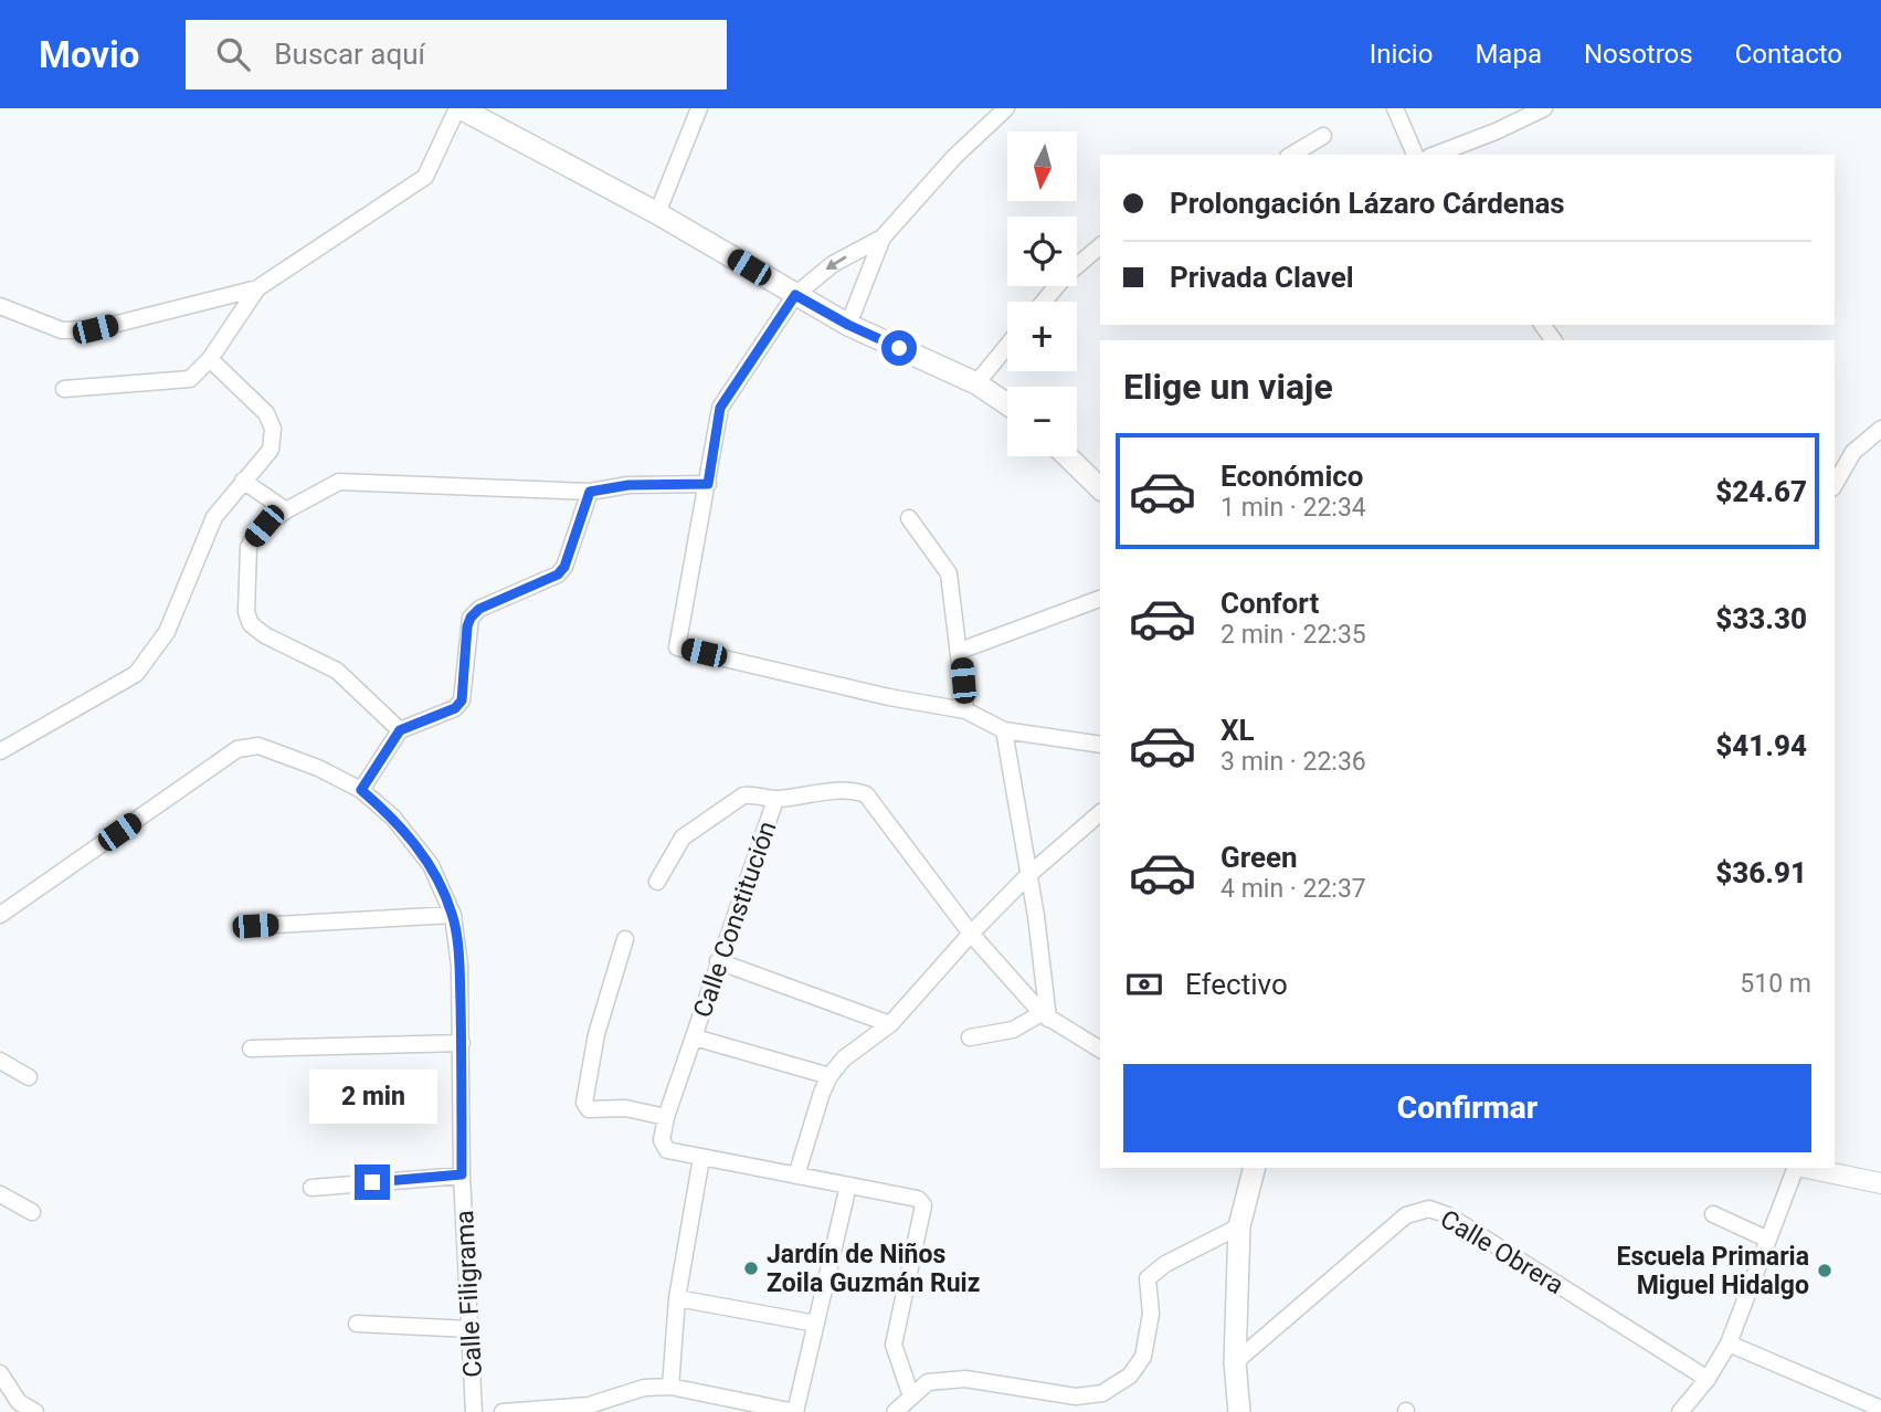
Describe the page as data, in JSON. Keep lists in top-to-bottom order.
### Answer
{
  "streets": {
    "street": ["Calle Constitución", "Calle Obrera", "Calle Filigrama"]
  },
  "places": ["Jardín de Niños Zoila Guzmán Ruiz", "Escuela Primaria Miguel Hidalgo"],
  "north": "bottom",
  "page": {
    "header": "Movio",
    "search": "Buscar aquí",
    "nav": [
      "Inicio",
      "Mapa",
      "Nosotros",
      "Contacto"
    ],
    "map_buttons": ["+", "−"],
    "banner": ["Prolongación Lázaro Cárdenas", "Privada Clavel"],
    "heading": "Elige un viaje",
    "list": [
      {
        "name": "Económico",
        "note": "1 min · 22:34",
        "value": "$24.67"
      },
      {
        "name": "Confort",
        "note": "2 min · 22:35",
        "value": "$33.30"
      },
      {
        "name": "XL",
        "note": "3 min · 22:36",
        "value": "$41.94"
      },
      {
        "name": "Green",
        "note": "4 min · 22:37",
        "value": "$36.91"
      }
    ],
    "pay": ["Efectivo", "510 m"],
    "buttons": "Confirmar",
    "bubble": "2 min"
  }
}
